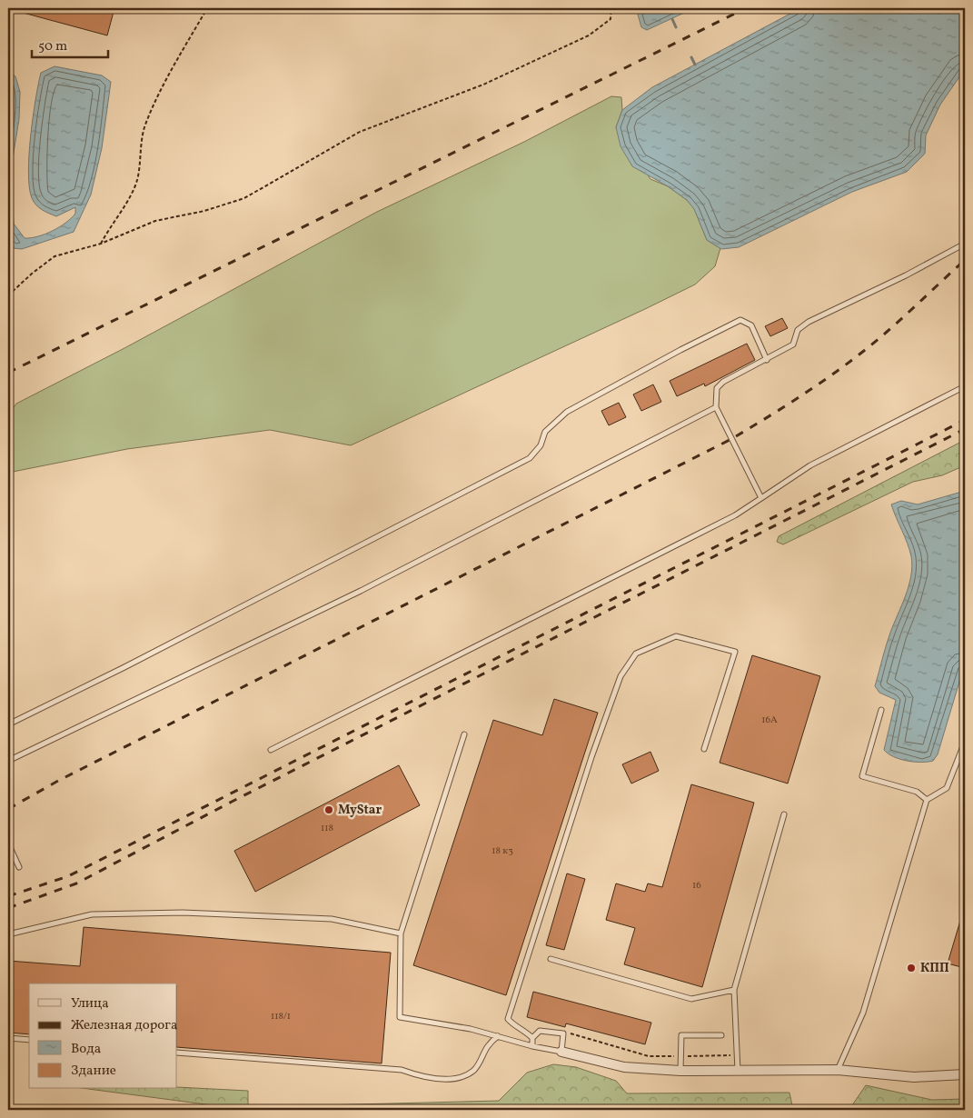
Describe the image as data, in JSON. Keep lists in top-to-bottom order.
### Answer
{
  "places": ["MyStar", "КПП"],
  "house_numbers": [
    "16А",
    "118",
    "18 к3",
    "16",
    "118/1"
  ],
  "legend": [
    "Улица",
    "Железная дорога",
    "Вода",
    "Здание"
  ],
  "scale_bar": "50 m"
}
